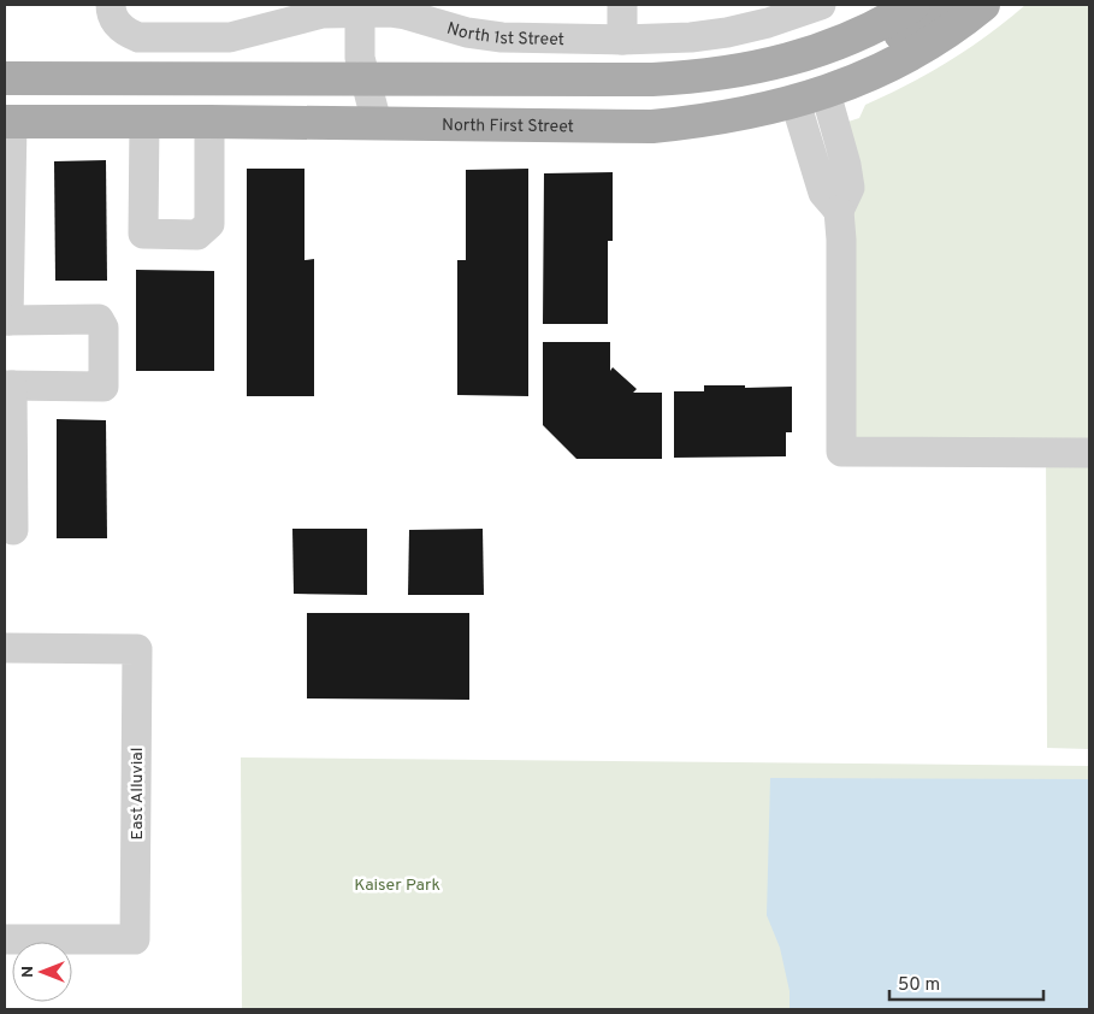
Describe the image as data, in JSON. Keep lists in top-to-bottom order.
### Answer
{
  "streets": {
    "main road": ["North First Street"],
    "street": ["North 1st Street", "East Alluvial"]
  },
  "parks": ["Kaiser Park"],
  "scale_bar": "50 m",
  "north": "left"
}
